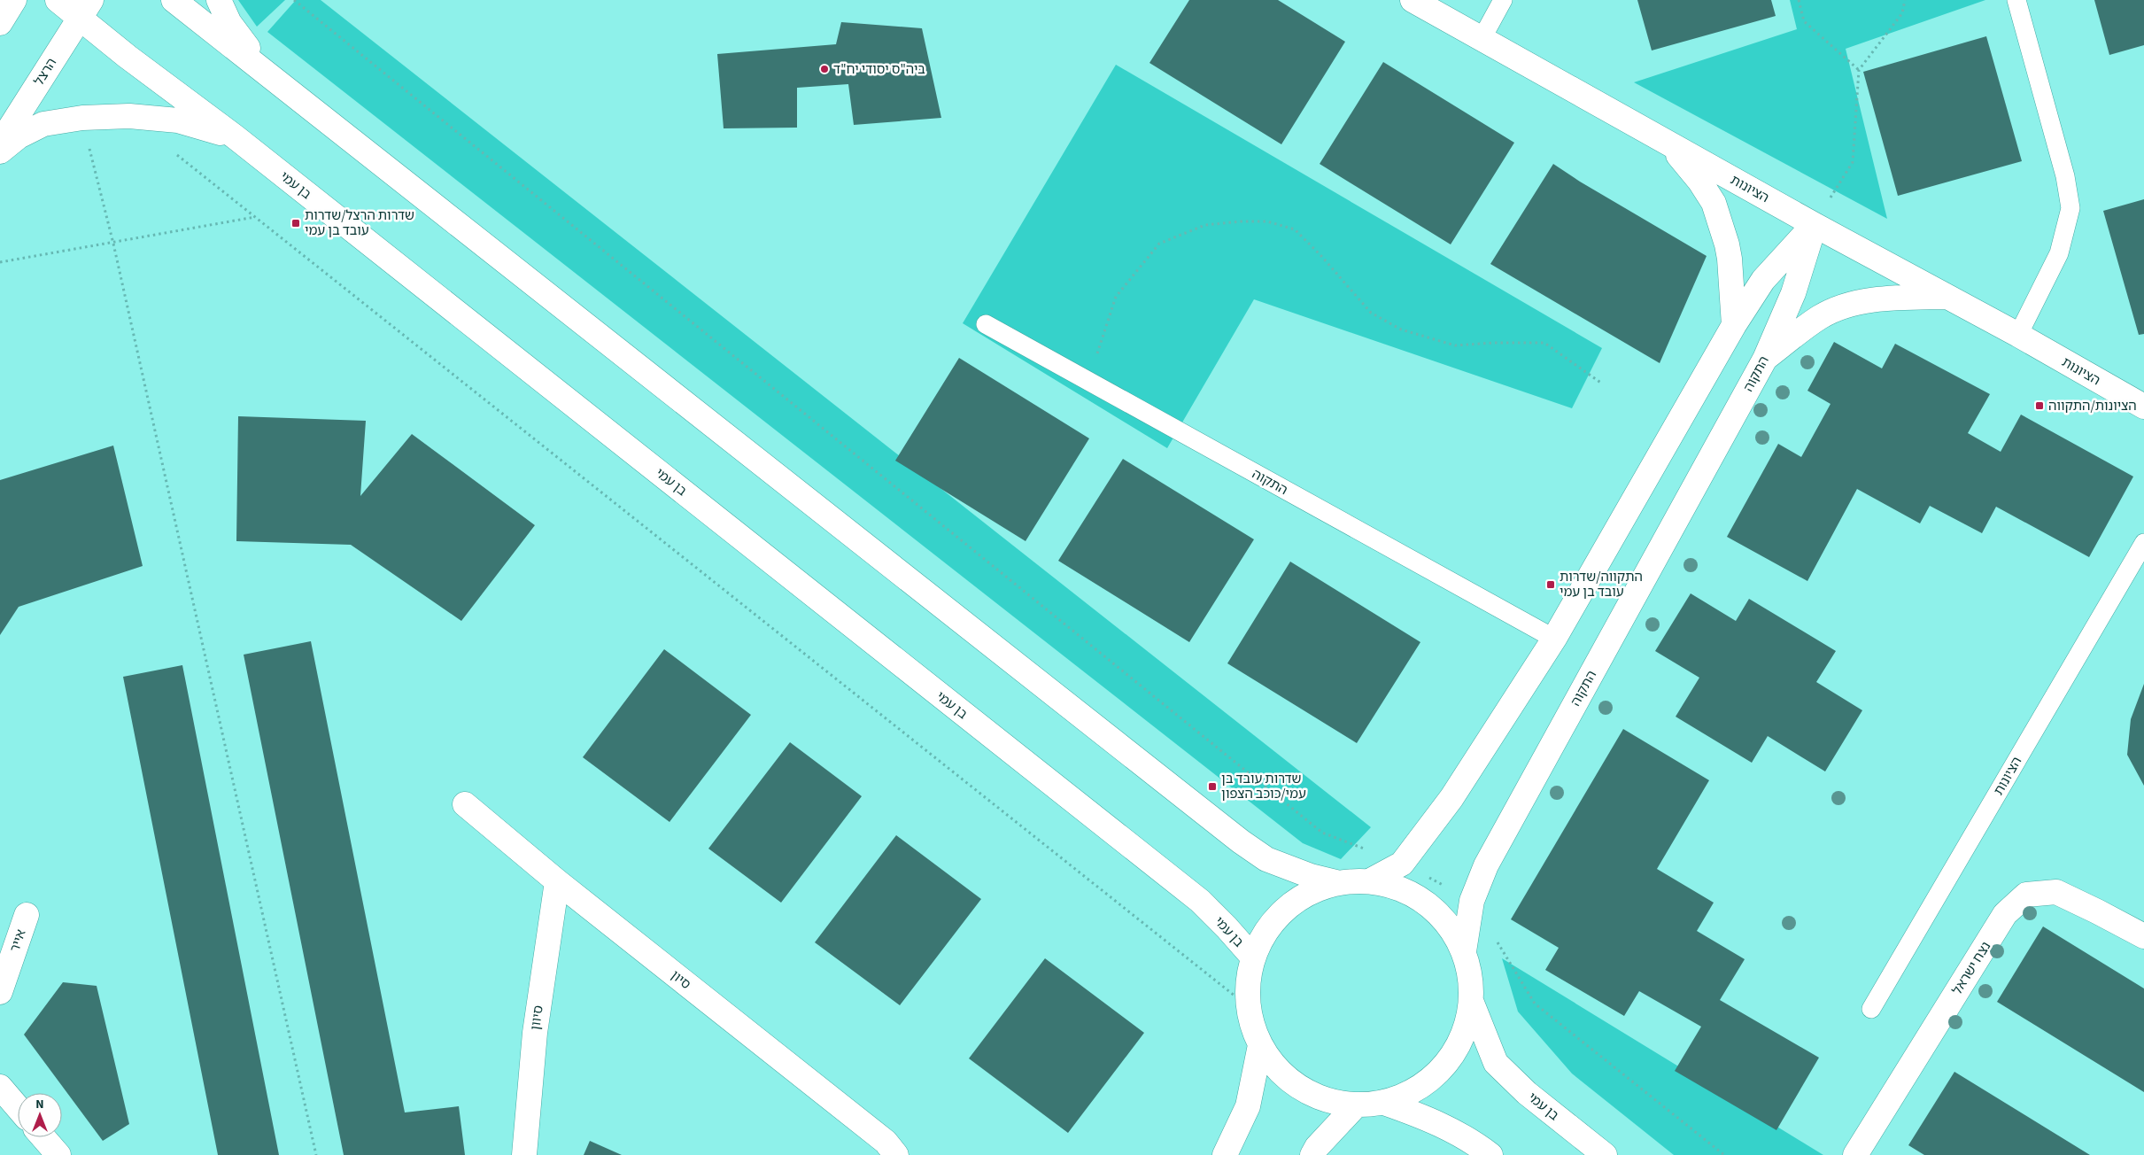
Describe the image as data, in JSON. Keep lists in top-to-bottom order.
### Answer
{
  "streets": {
    "main road": [
      "הרצל",
      "בן עמי",
      "הציונות",
      "התקוה",
      "אייר",
      "נצח ישראל",
      "סיון",
      "סיוון"
    ]
  },
  "crossings": [
    ["הרצל", "בן עמי"],
    ["הציונות", "התקוה"],
    ["סיון", "סיוון"]
  ],
  "places": {
    "other": ["ביה\"ס יסודי יח\"ד"],
    "transit": [
      "שדרות הרצל/שדרות עובד בן עמי",
      "הציונות/התקווה",
      "התקווה/שדרות עובד בן עמי",
      "שדרות עובד בן עמי/כוכב הצפון"
    ]
  },
  "north": "top"
}
